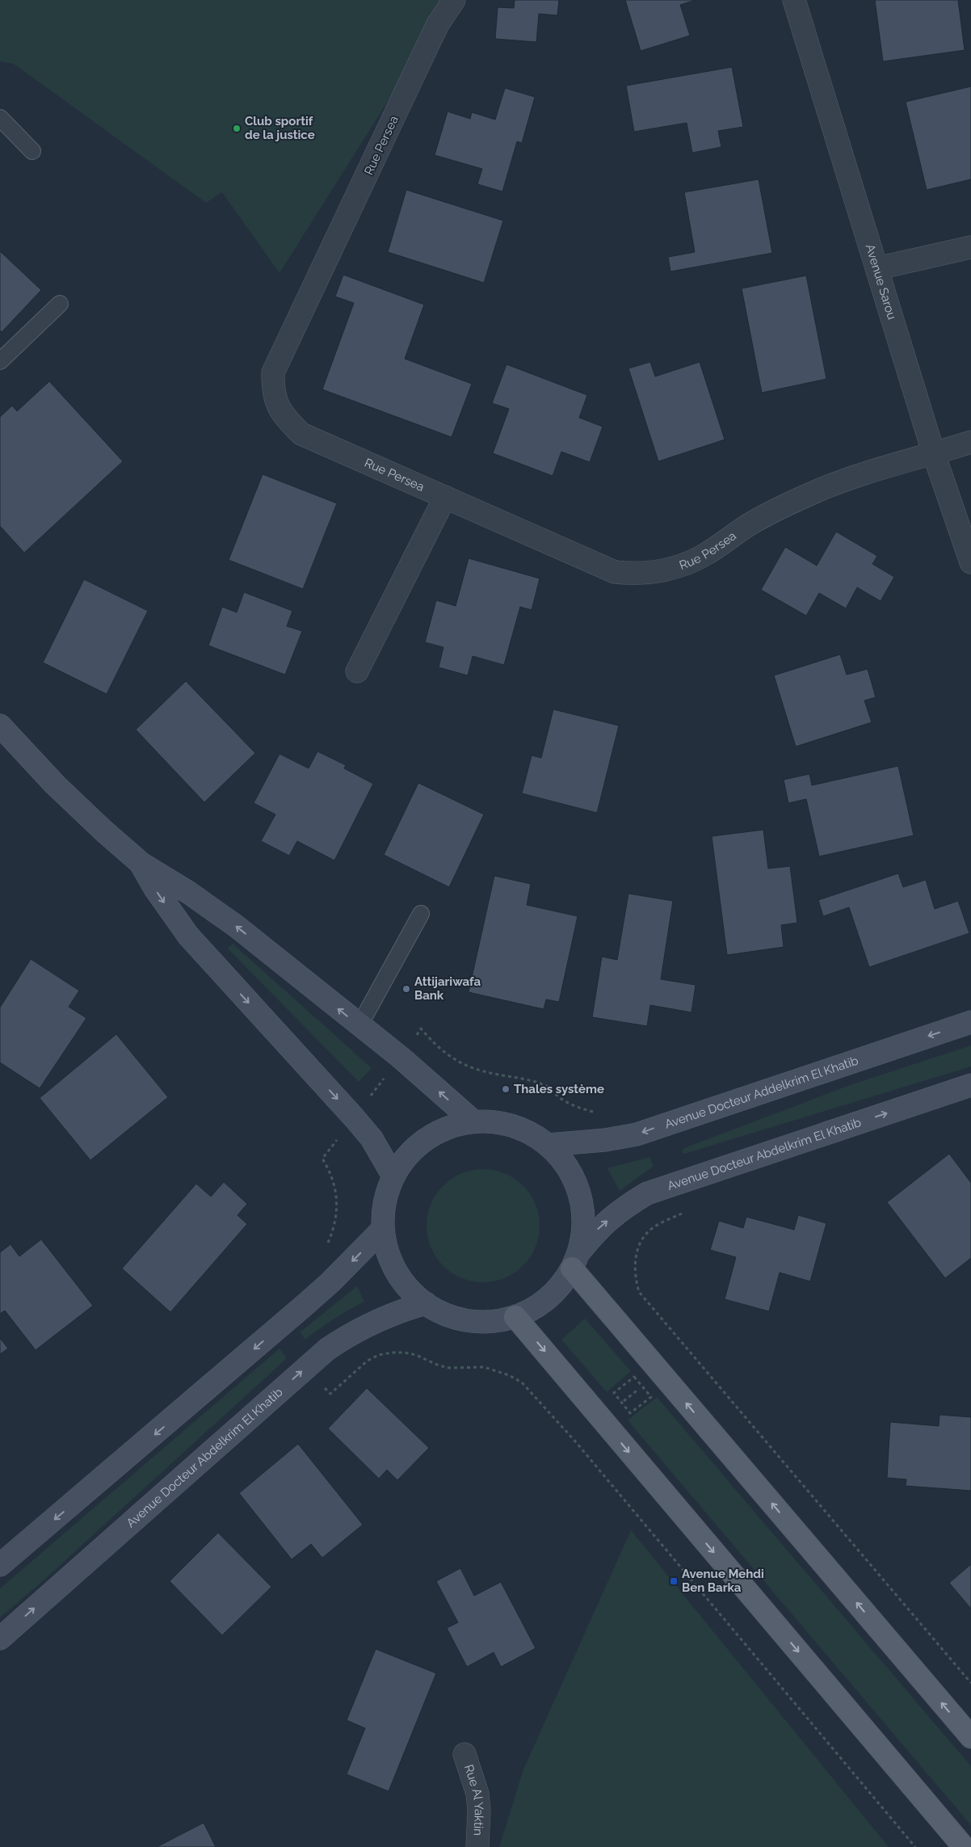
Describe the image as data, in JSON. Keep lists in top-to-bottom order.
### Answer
{
  "streets": {
    "main road": ["Avenue Docteur Addelkrim El Khatib", "Avenue Docteur Abdelkrim El Khatib"],
    "street": ["Rue Persea", "Avenue Sarou", "Rue Al Yaktin"]
  },
  "crossings": [
    ["Rue Persea", "Avenue Sarou"],
    ["Avenue Docteur Addelkrim El Khatib", "Avenue Docteur Abdelkrim El Khatib"]
  ],
  "one_way": ["Avenue Docteur Addelkrim El Khatib"],
  "places": {
    "other": ["Club sportif de la justice", "Attijariwafa Bank", "Thales système"],
    "transit": ["Avenue Mehdi Ben Barka"]
  }
}
